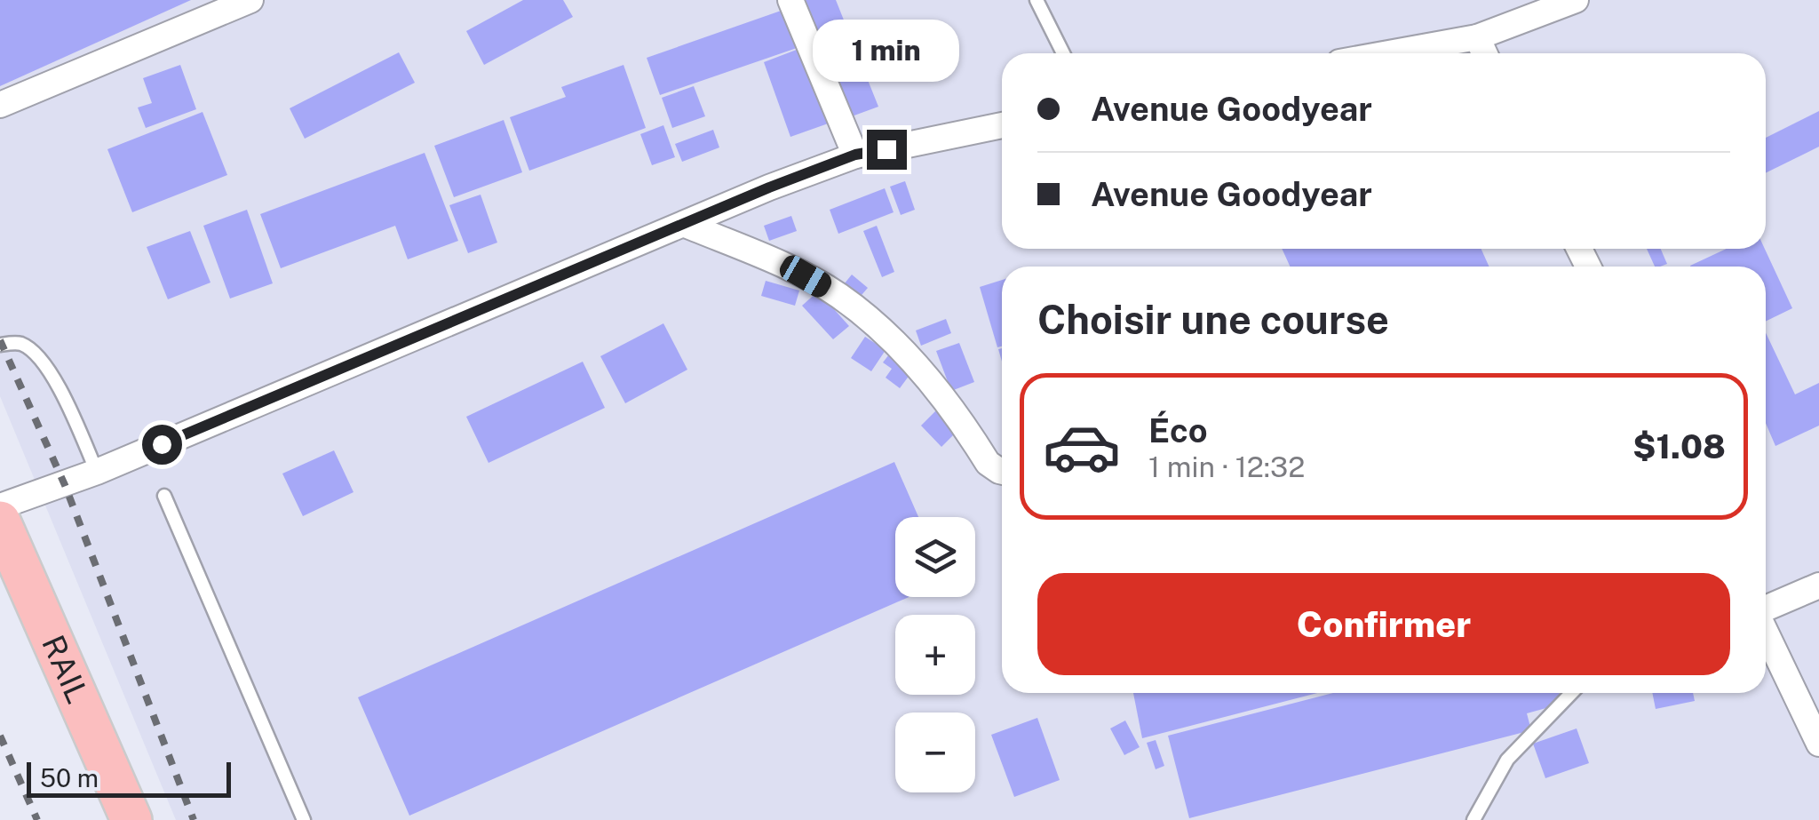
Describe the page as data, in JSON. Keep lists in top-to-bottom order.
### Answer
{
  "streets": {
    "main road": ["RAIL"]
  },
  "scale_bar": "50 m",
  "page": {
    "bubble": "1 min",
    "banner": ["Avenue Goodyear", "Avenue Goodyear"],
    "heading": "Choisir une course",
    "list": [
      {
        "name": "Éco",
        "note": "1 min · 12:32",
        "value": "$1.08"
      }
    ],
    "map_buttons": ["+", "−"],
    "buttons": "Confirmer",
    "scale": "50 m"
  }
}
